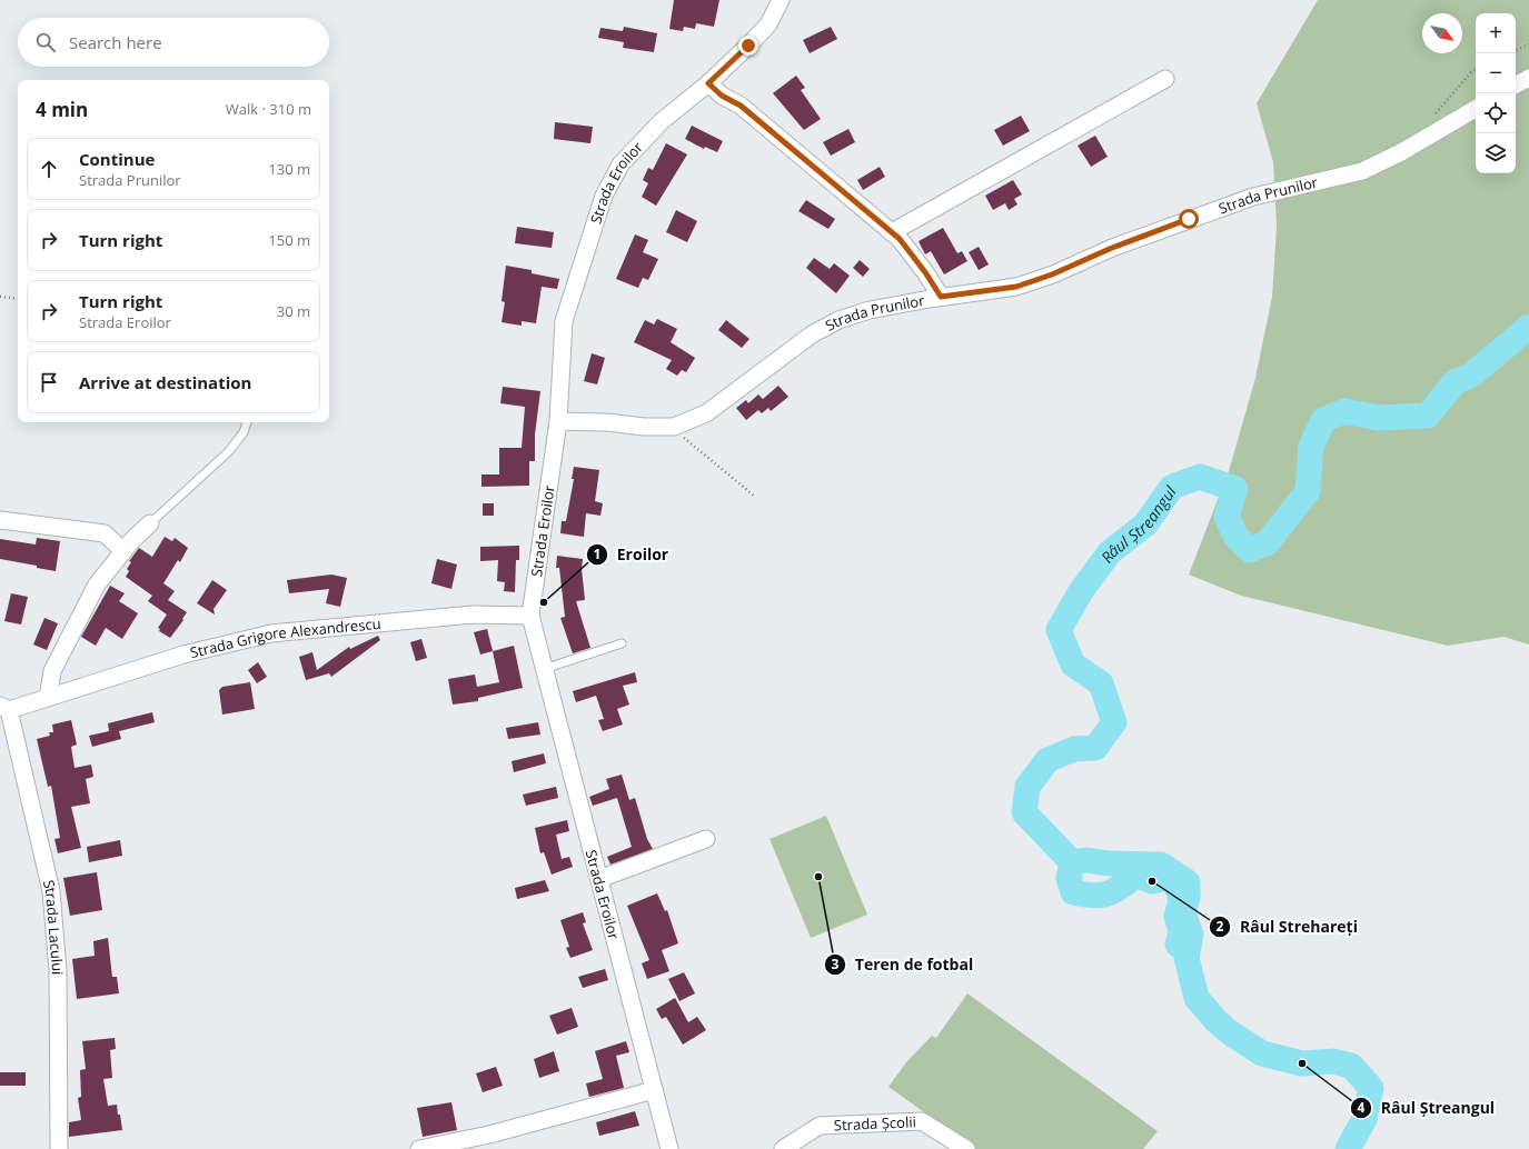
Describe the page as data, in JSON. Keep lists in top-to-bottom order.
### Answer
{
  "streets": {
    "street": [
      "Strada Eroilor",
      "Strada Prunilor",
      "Strada Grigore Alexandrescu",
      "Strada Lacului",
      "Strada Școlii"
    ]
  },
  "crossings": [
    ["Strada Eroilor", "Strada Prunilor"],
    ["Strada Eroilor", "Strada Grigore Alexandrescu"],
    ["Strada Grigore Alexandrescu", "Strada Lacului"]
  ],
  "water": ["Râul Ștreangul"],
  "places": [
    "Eroilor",
    "Teren de fotbal",
    "Râul Strehareți",
    "Râul Ștreangul"
  ],
  "north": "bottom right",
  "page": {
    "map_buttons": ["+", "−"],
    "search": "Search here",
    "heading": ["4 min", "Walk · 310 m"],
    "list": [
      ["Continue", "Strada Prunilor", "130 m"],
      ["Turn right", "150 m"],
      ["Turn right", "Strada Eroilor", "30 m"],
      "Arrive at destination"
    ]
  }
}
